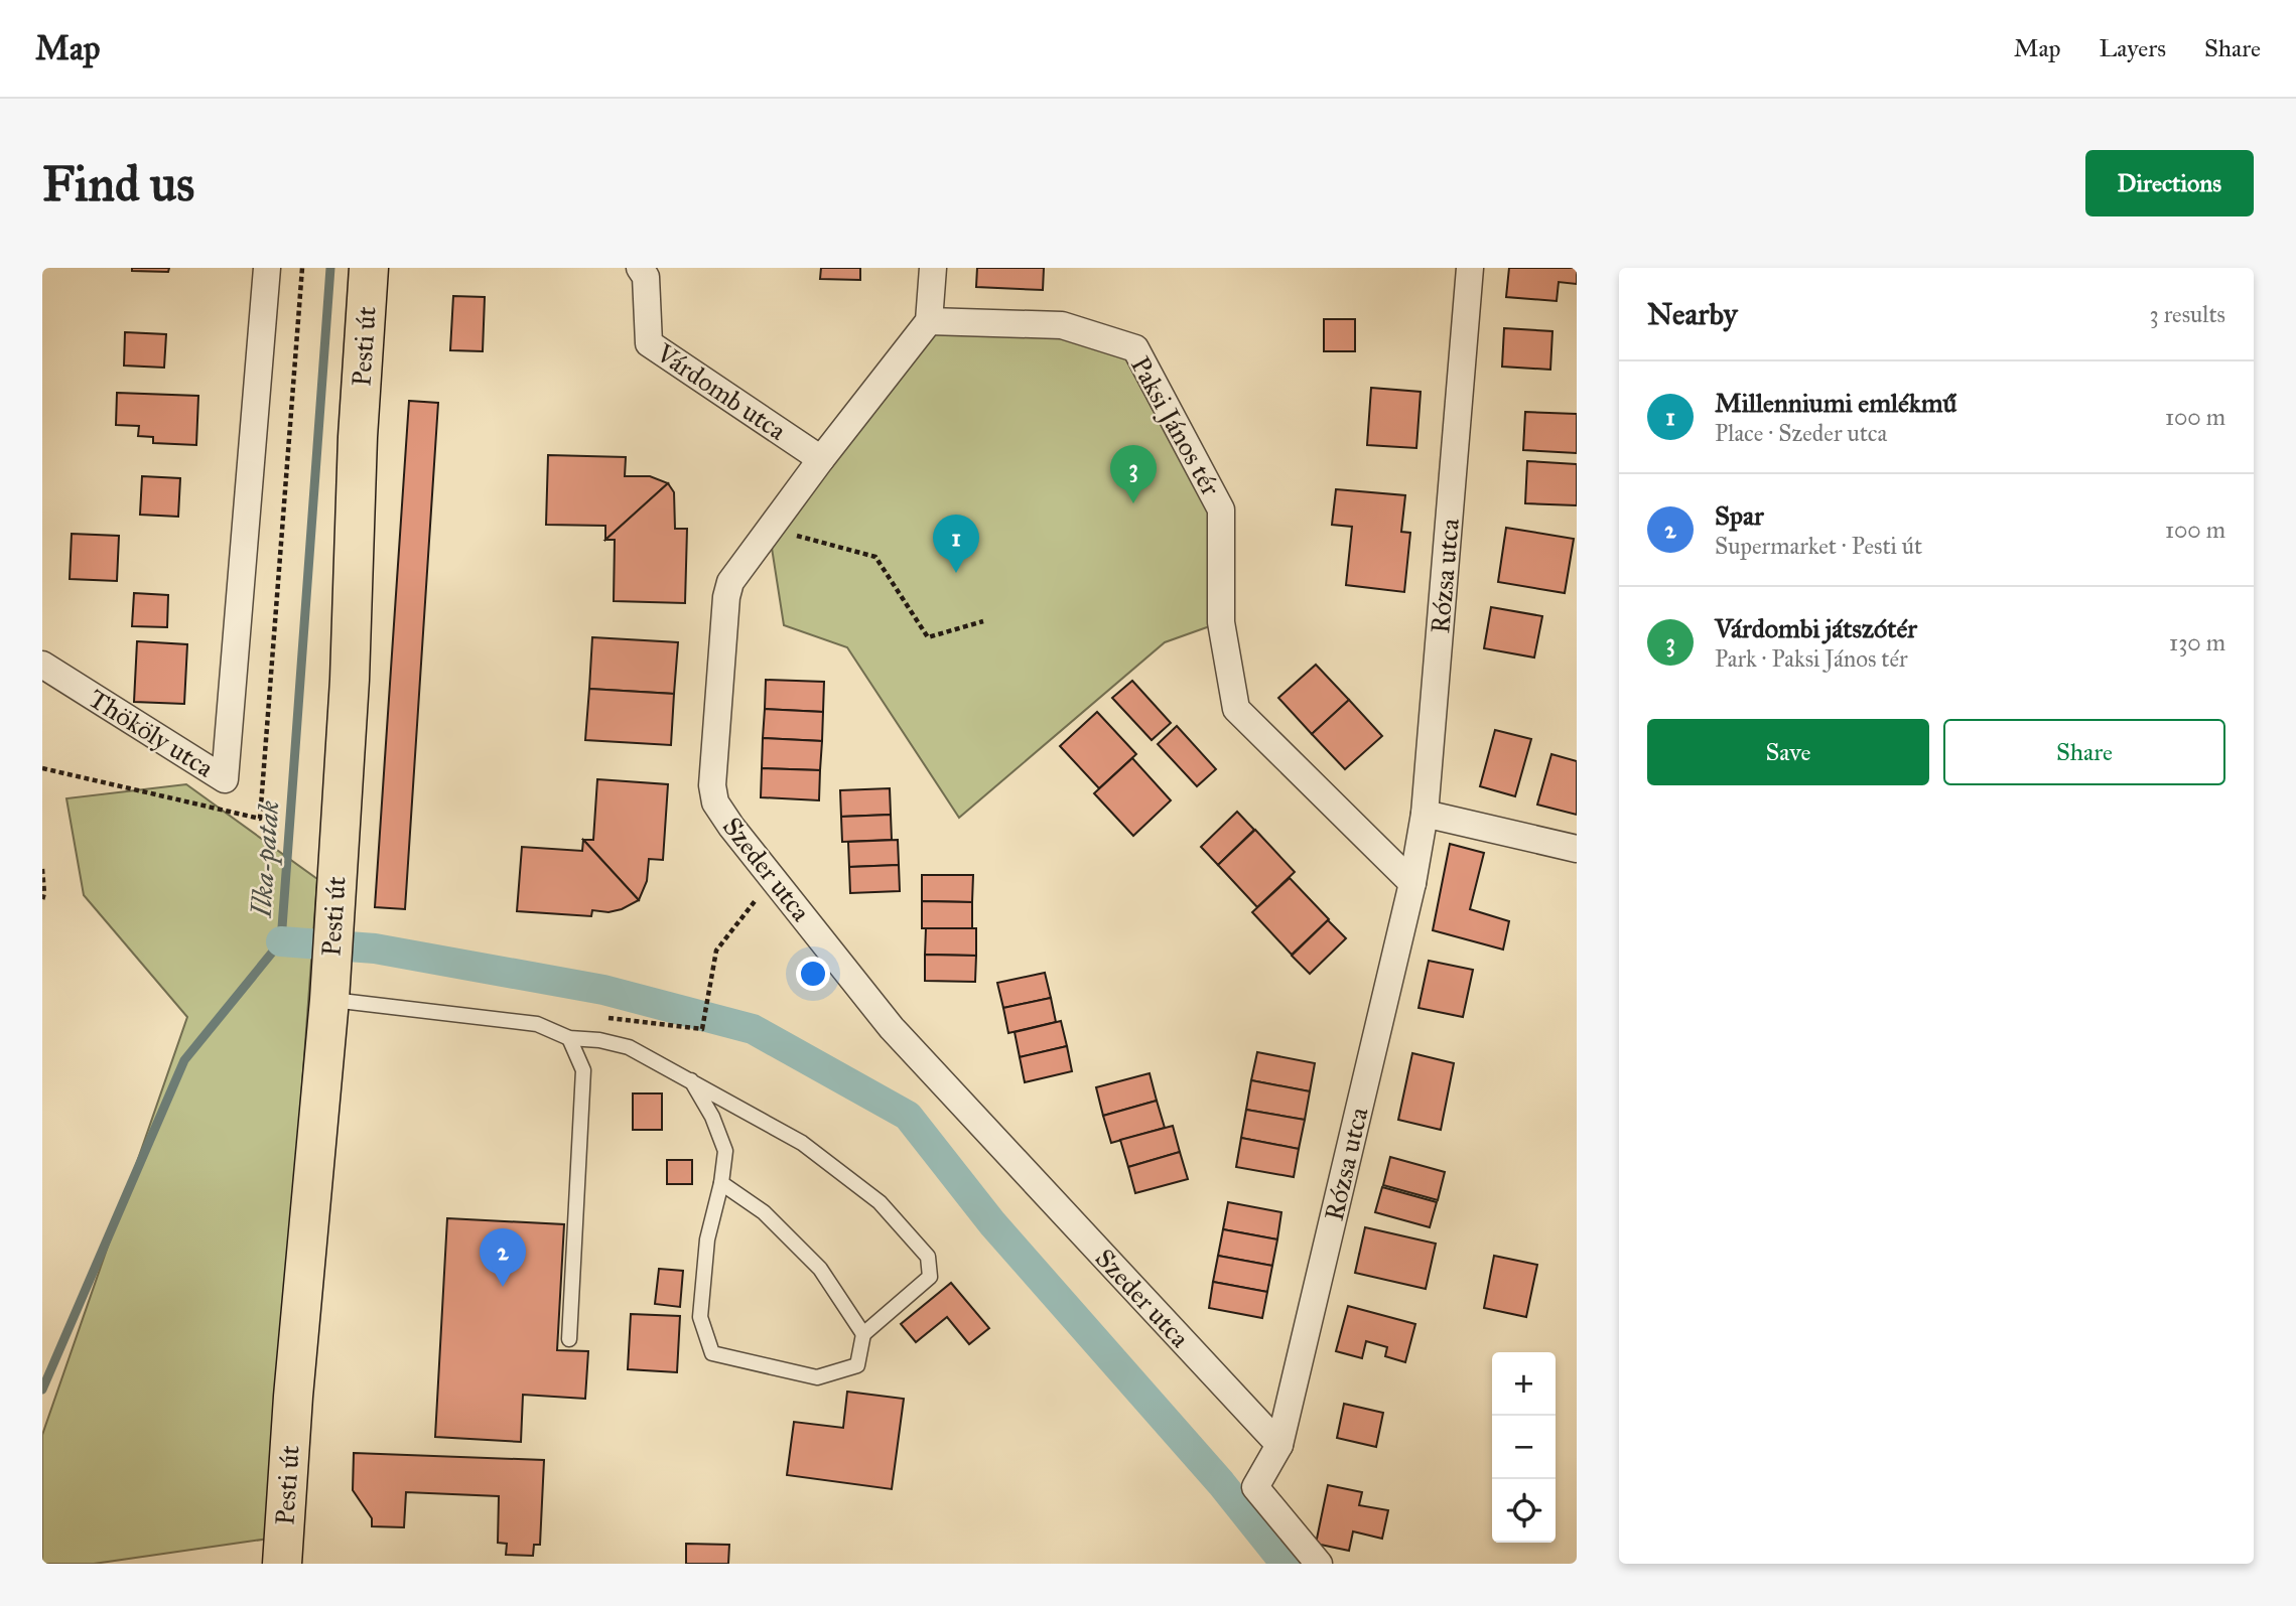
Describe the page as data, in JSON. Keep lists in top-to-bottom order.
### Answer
{
  "streets": {
    "main road": ["Pesti út"],
    "street": [
      "Várdomb utca",
      "Paksi János tér",
      "Rózsa utca",
      "Thököly utca",
      "Szeder utca"
    ]
  },
  "crossings": [
    ["Várdomb utca", "Szeder utca"],
    ["Paksi János tér", "Rózsa utca"],
    ["Paksi János tér", "Szeder utca"],
    ["Rózsa utca", "Szeder utca"]
  ],
  "water": ["Ilka-patak"],
  "page": {
    "header": "Map",
    "nav": ["Map", "Layers", "Share"],
    "buttons": [
      "Directions",
      ["Save", "Share"]
    ],
    "title": "Find us",
    "heading": ["Nearby", "3 results"],
    "list": [
      {
        "mark": "1",
        "name": "Millenniumi emlékmű",
        "note": "Place · Szeder utca",
        "value": "100 m"
      },
      {
        "mark": "2",
        "name": "Spar",
        "note": "Supermarket · Pesti út",
        "value": "100 m"
      },
      {
        "mark": "3",
        "name": "Várdombi játszótér",
        "note": "Park · Paksi János tér",
        "value": "130 m"
      }
    ],
    "pins": ["3", "1", "2"],
    "map_buttons": ["+", "−"]
  }
}
